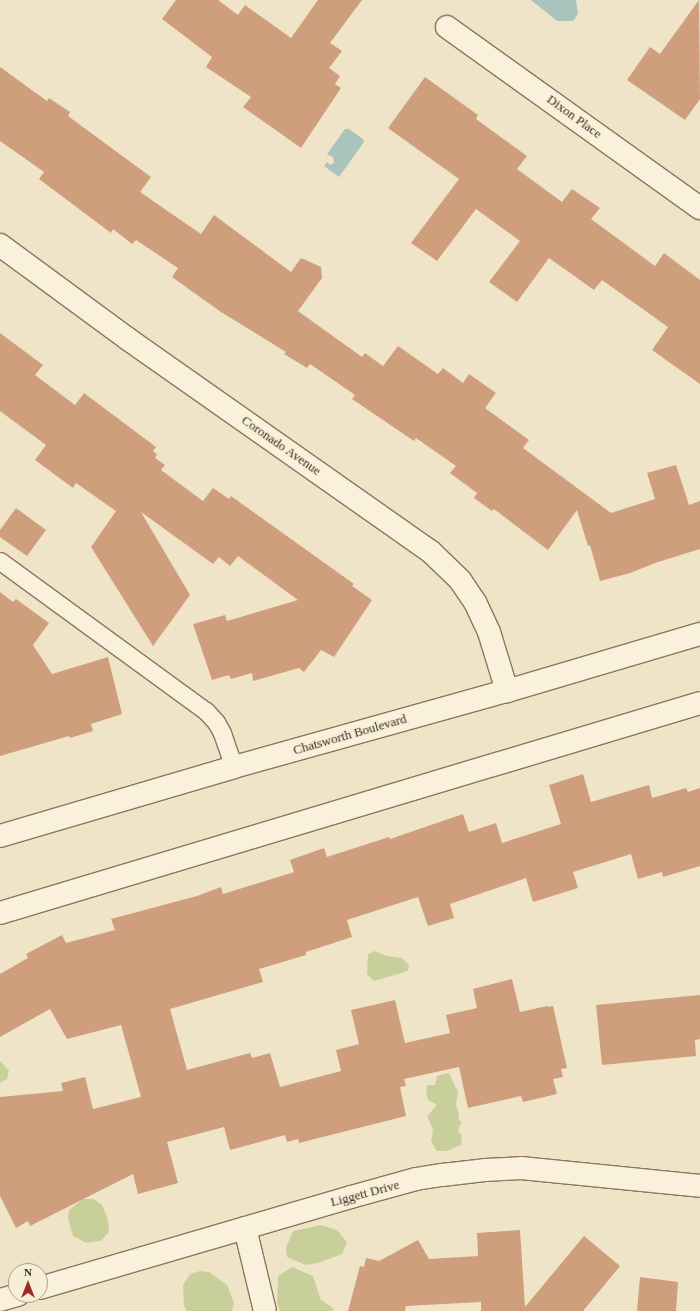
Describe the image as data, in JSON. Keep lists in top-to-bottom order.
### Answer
{
  "streets": {
    "street": [
      "Dixon Place",
      "Coronado Avenue",
      "Chatsworth Boulevard",
      "Liggett Drive"
    ]
  },
  "crossings": [
    ["Coronado Avenue", "Chatsworth Boulevard"]
  ],
  "north": "top"
}
